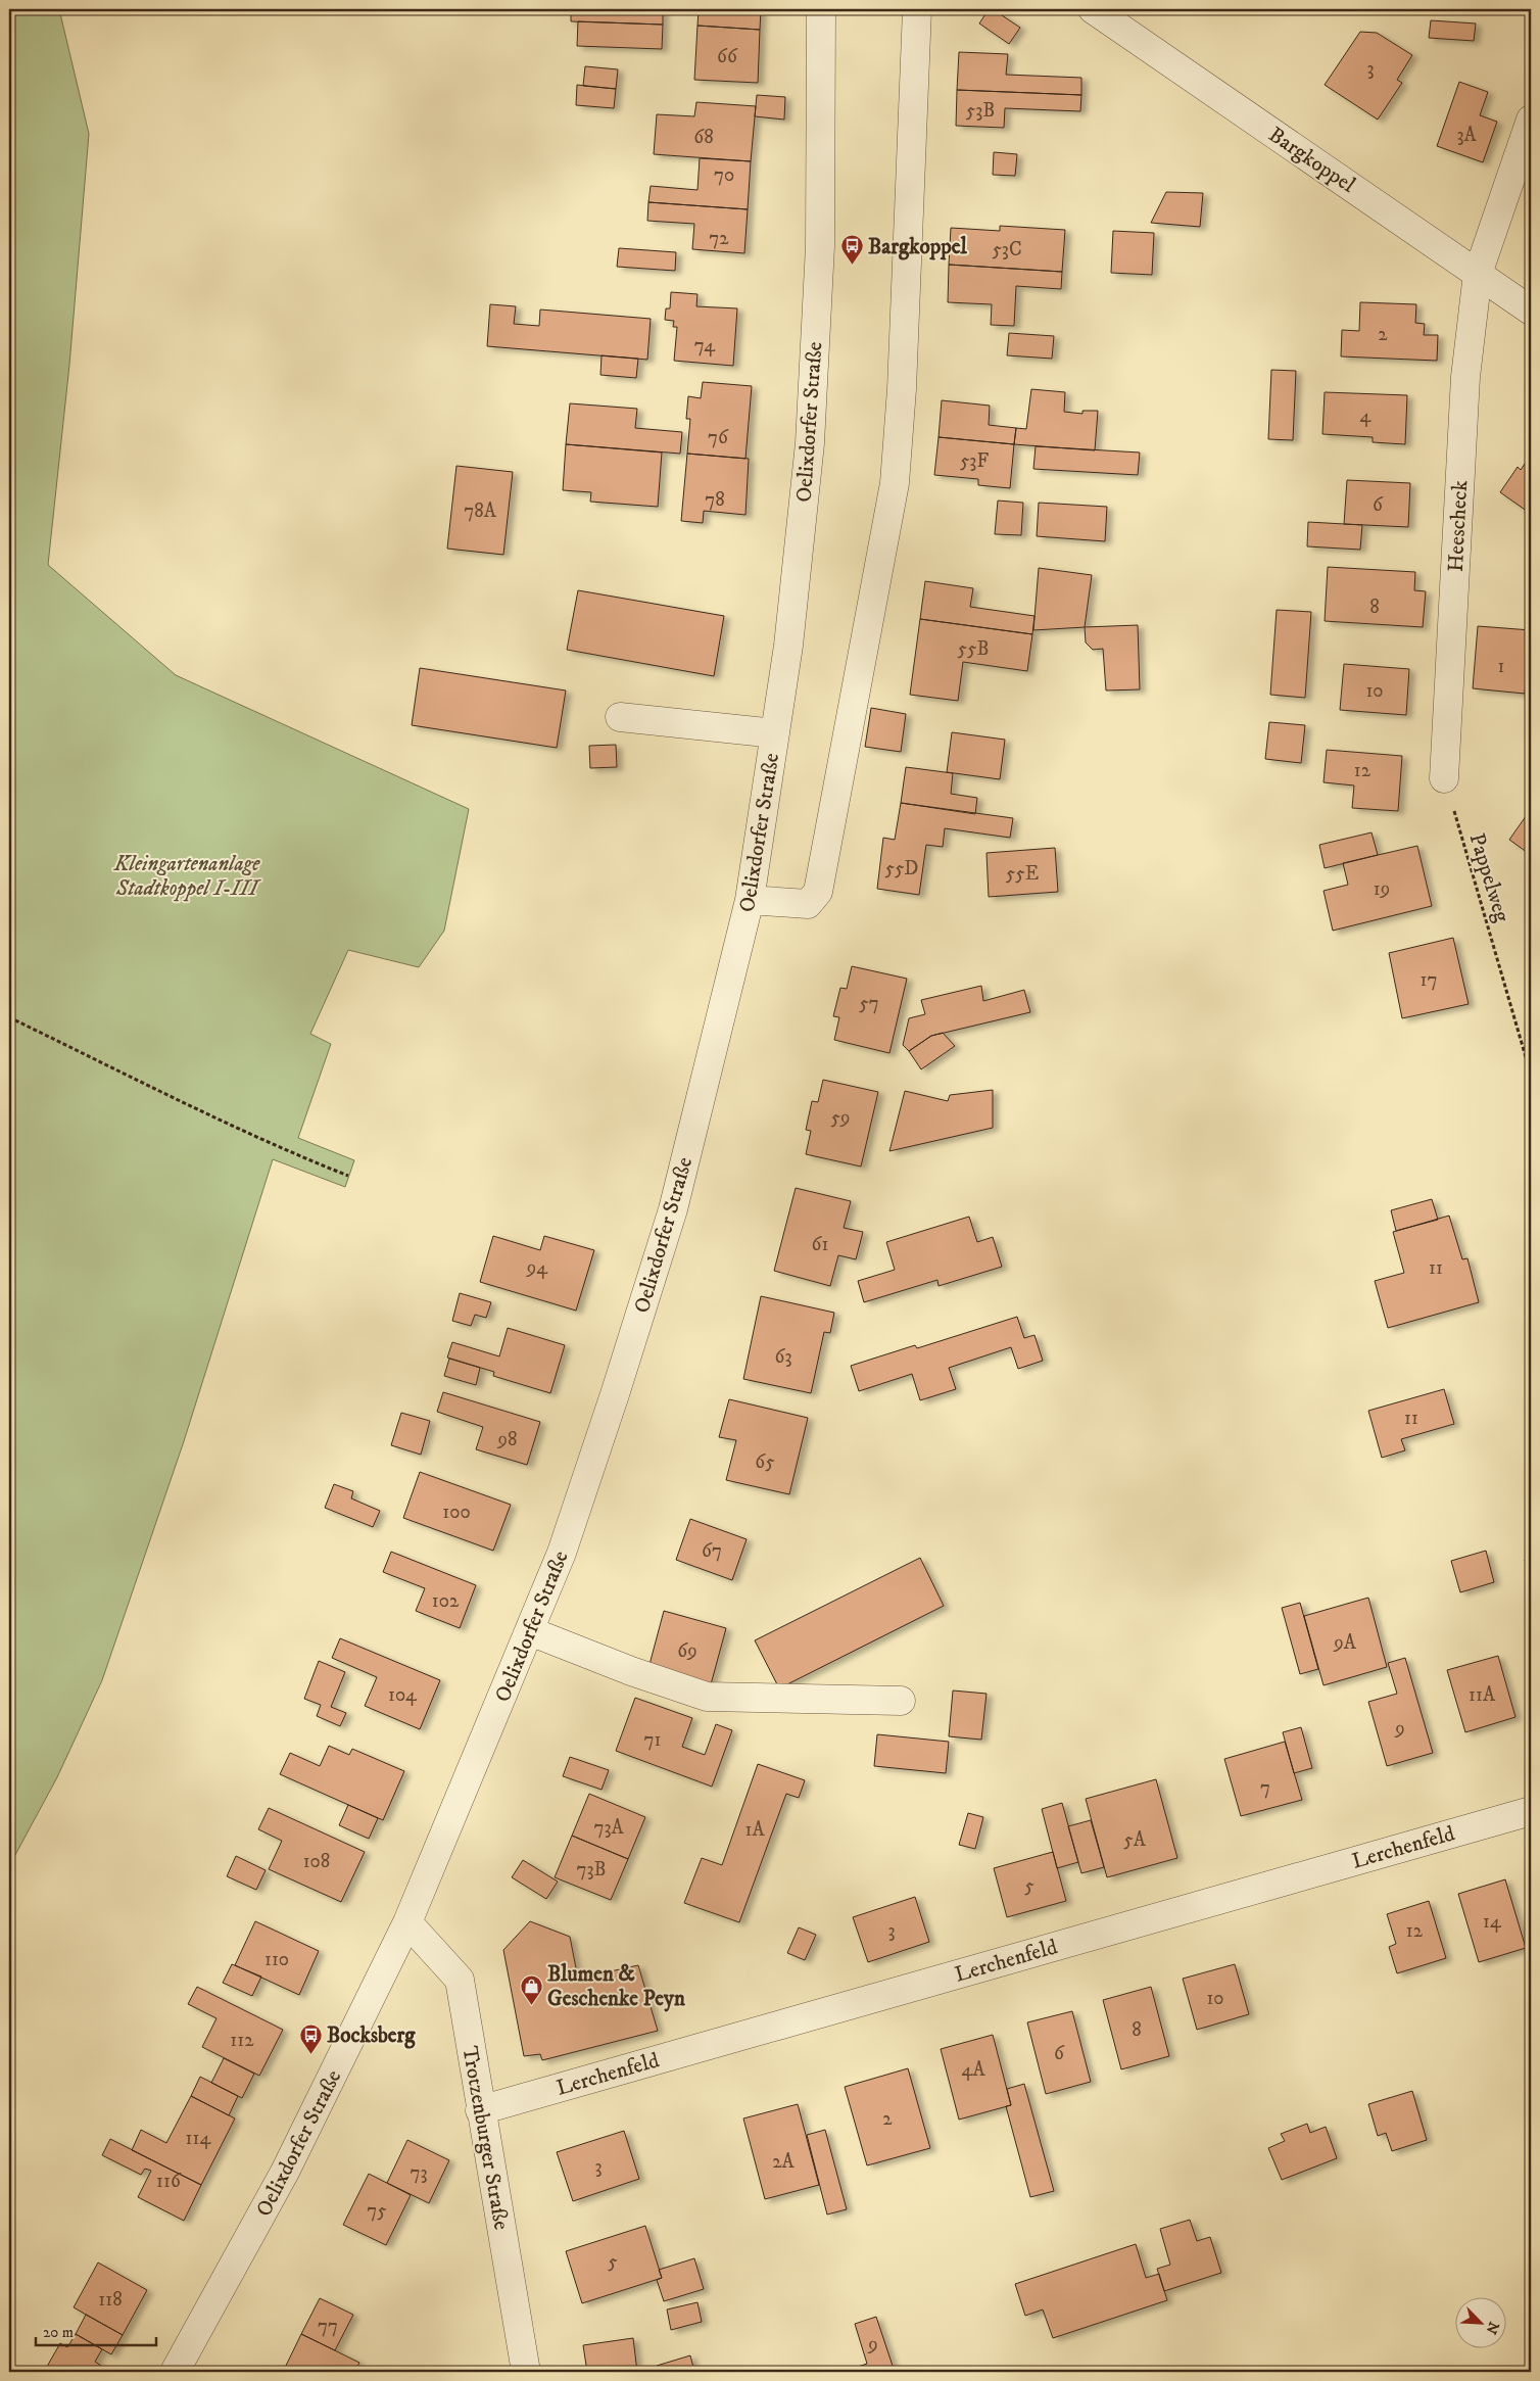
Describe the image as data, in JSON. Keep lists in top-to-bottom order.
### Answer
{
  "streets": {
    "street": [
      "Bargkoppel",
      "Oelixdorfer Straße",
      "Heescheck",
      "Lerchenfeld",
      "Trotzenburger Straße"
    ],
    "path": ["Pappelweg"]
  },
  "crossings": [
    ["Bargkoppel", "Heescheck"],
    ["Oelixdorfer Straße", "Trotzenburger Straße"],
    ["Heescheck", "Pappelweg"],
    ["Lerchenfeld", "Trotzenburger Straße"]
  ],
  "parks": ["Kleingartenanlage Stadtkoppel I-III"],
  "places": {
    "bus stop": ["Bargkoppel", "Bocksberg"],
    "shop": ["Blumen & Geschenke Peyn"]
  },
  "house_numbers": [
    "66",
    "3",
    "53B",
    "3A",
    "68",
    "70",
    "72",
    "53C",
    "2",
    "74",
    "4",
    "76",
    "53F",
    "78",
    "6",
    "78A",
    "8",
    "55B",
    "1",
    "10",
    "12",
    "55D",
    "55E",
    "19",
    "17",
    "57",
    "59",
    "61",
    "94",
    "11",
    "63",
    "11",
    "98",
    "65",
    "100",
    "67",
    "102",
    "9A",
    "69",
    "104",
    "11A",
    "9",
    "71",
    "7",
    "73A",
    "1A",
    "5A",
    "108",
    "73B",
    "5",
    "14",
    "3",
    "12",
    "110",
    "10",
    "8",
    "112",
    "6",
    "4A",
    "2",
    "114",
    "2A",
    "3",
    "73",
    "116",
    "75",
    "5",
    "118",
    "77",
    "9"
  ],
  "scale_bar": "20 m",
  "north": "bottom right"
}
